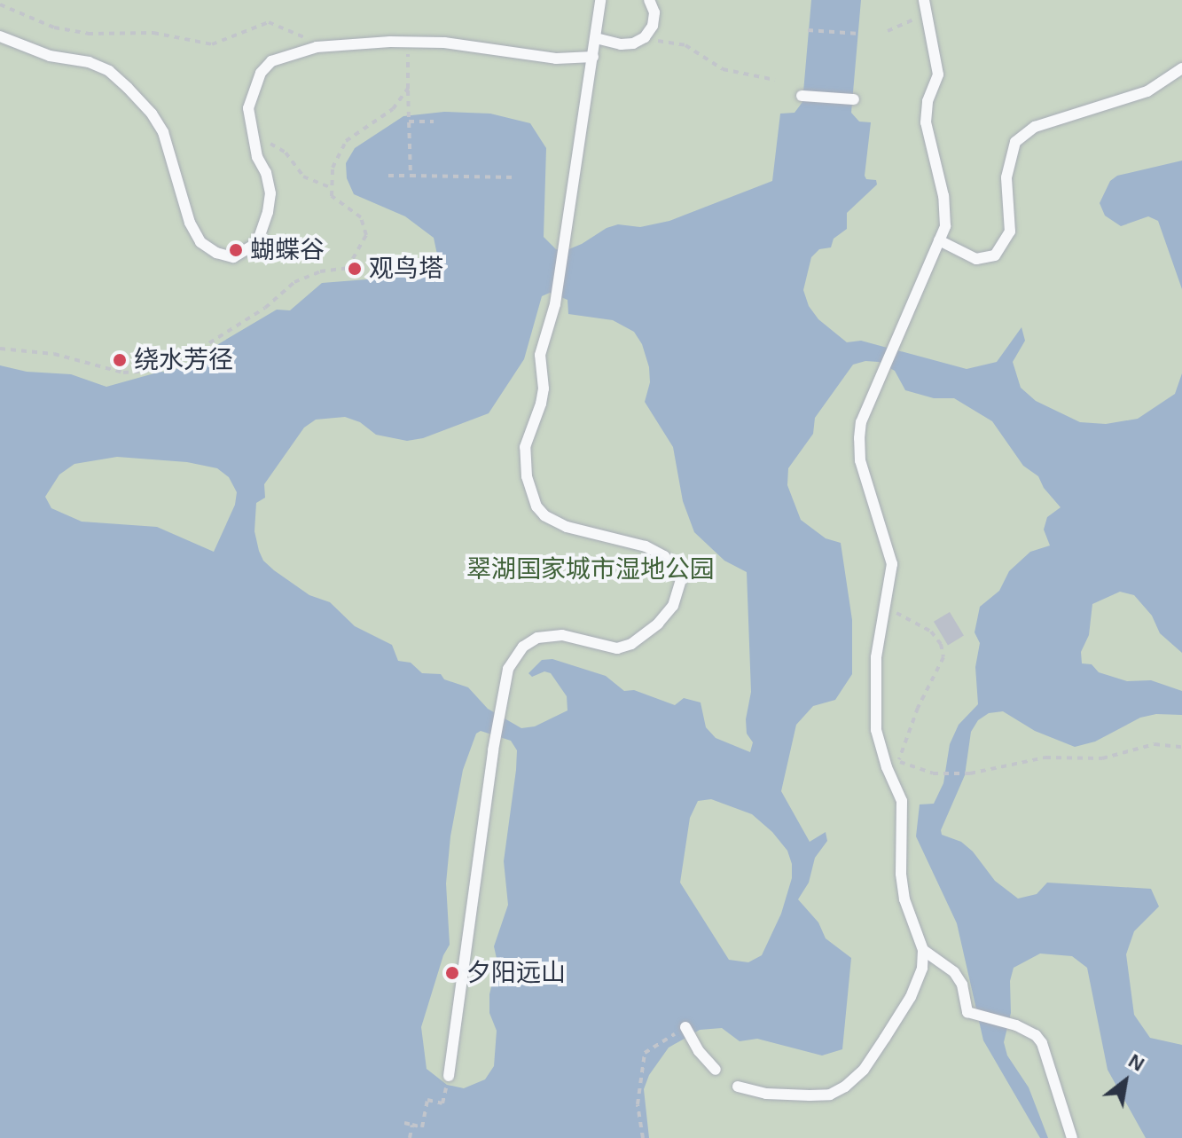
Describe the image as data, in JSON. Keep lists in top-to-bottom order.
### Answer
{
  "parks": ["翠湖国家城市湿地公园"],
  "places": [
    "蝴蝶谷",
    "观鸟塔",
    "绕水芳径",
    "夕阳远山"
  ],
  "north": "top right"
}
